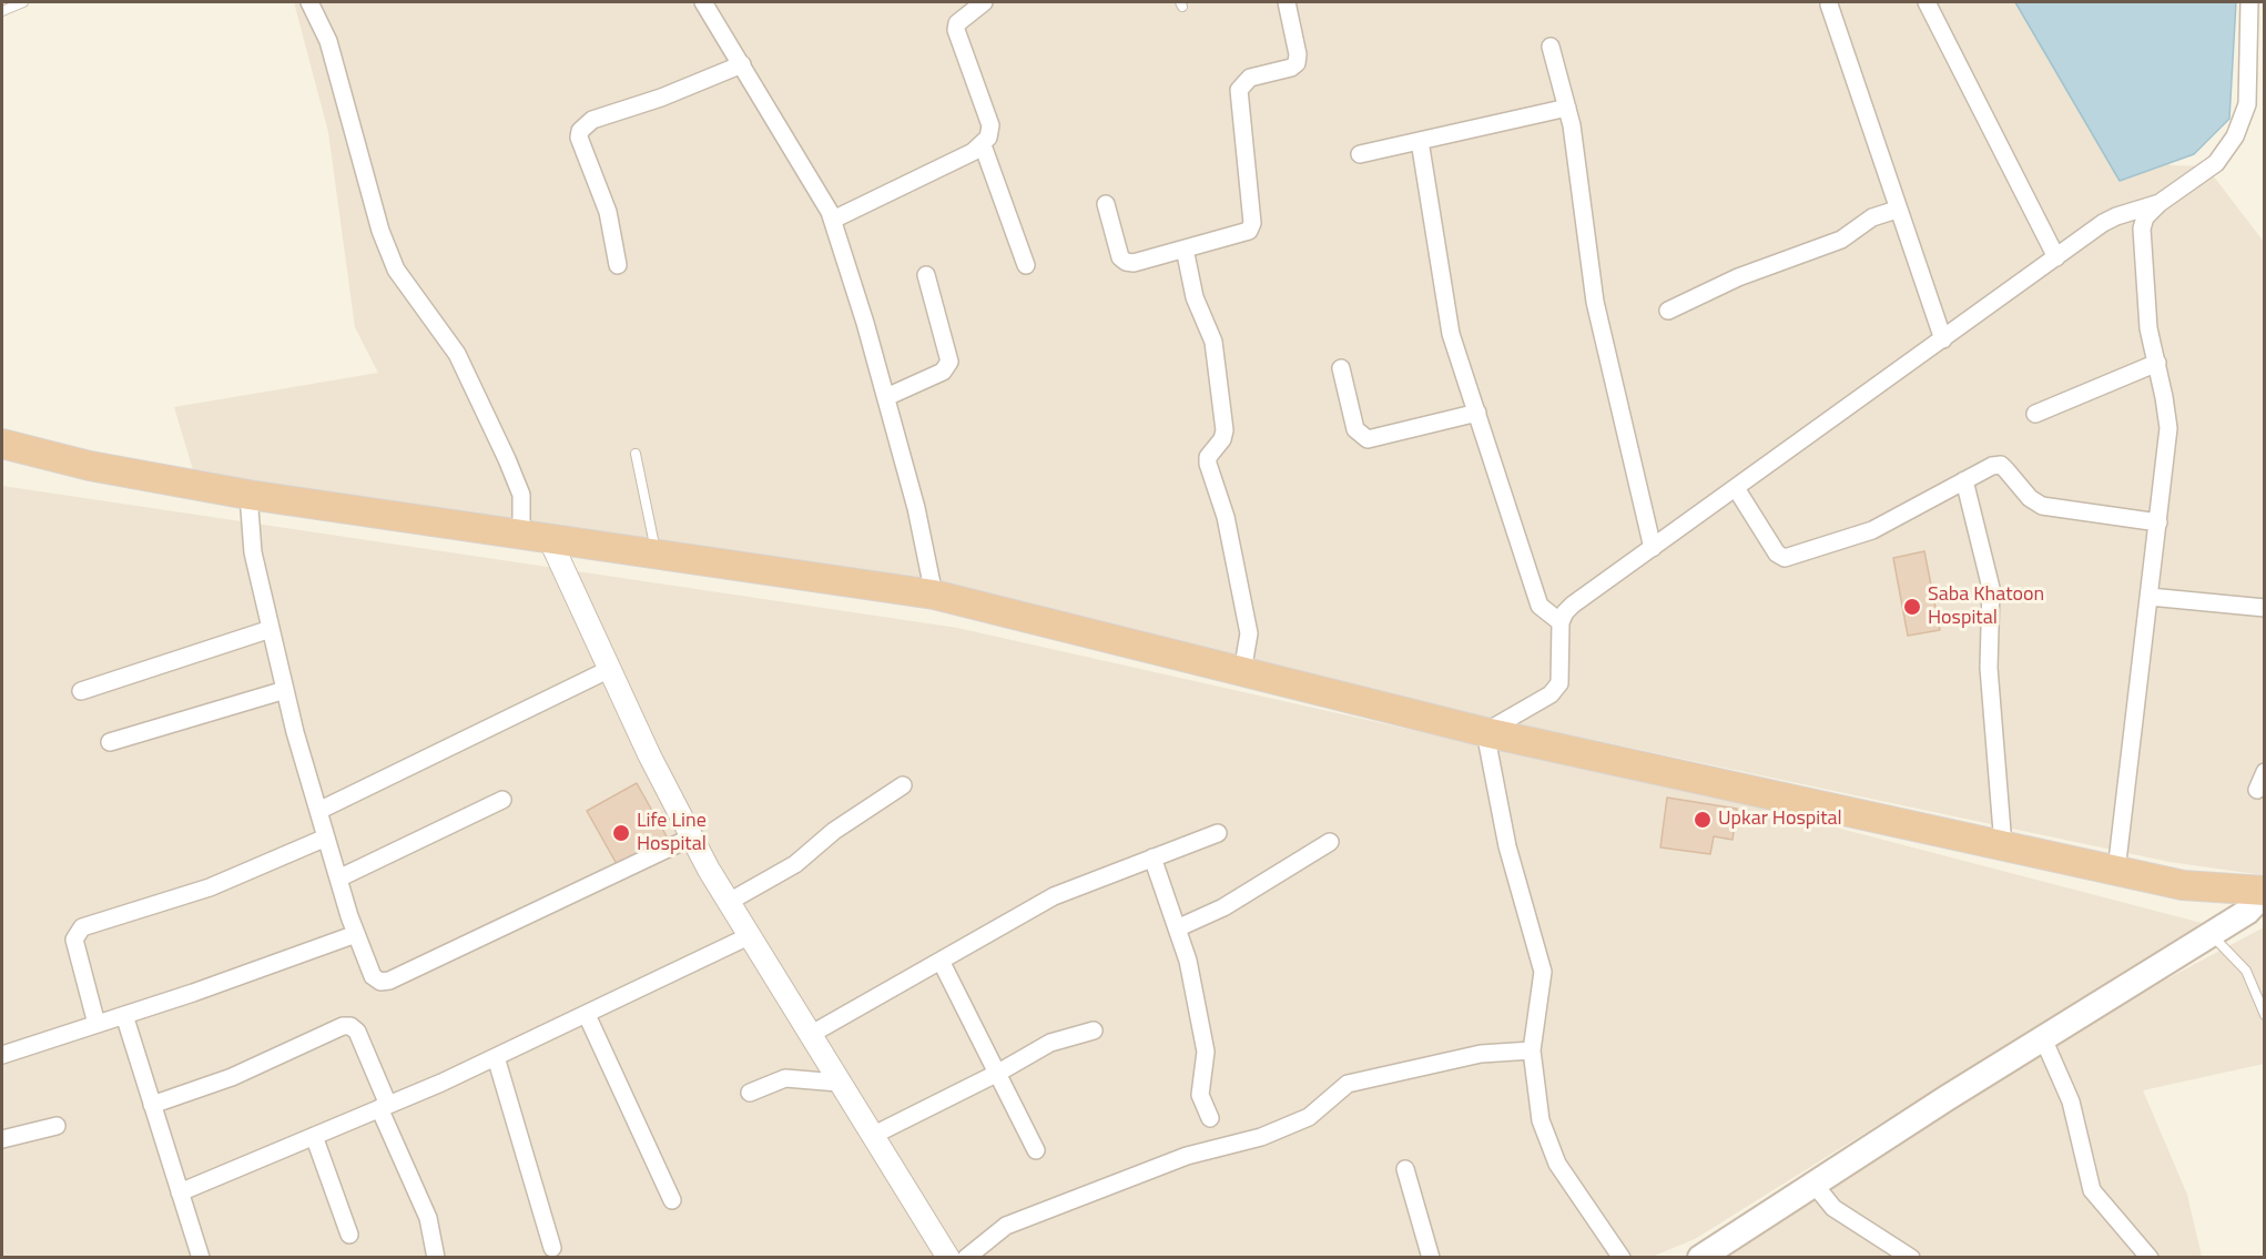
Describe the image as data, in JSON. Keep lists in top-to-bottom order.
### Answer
{
  "places": ["Saba Khatoon Hospital", "Upkar Hospital", "Life Line Hospital"]
}
